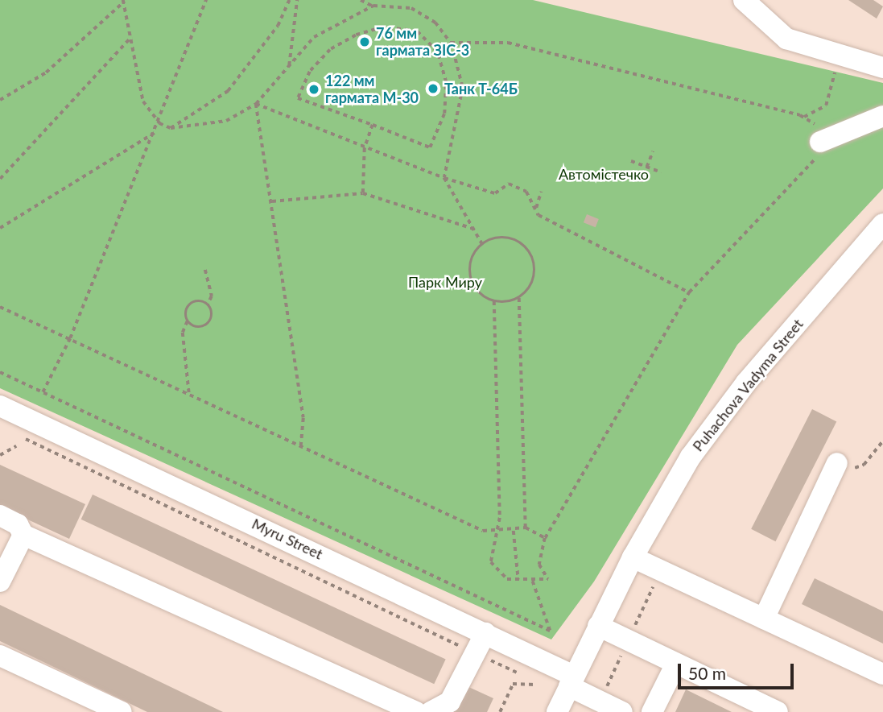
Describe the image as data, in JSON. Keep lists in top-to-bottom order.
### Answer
{
  "streets": {
    "street": ["Puhachova Vadyma Street", "Myru Street"]
  },
  "crossings": [
    ["Puhachova Vadyma Street", "Myru Street"]
  ],
  "parks": ["Автомістечко", "Парк Миру"],
  "places": ["76 мм гармата ЗІС-3", "Танк Т-64Б", "122 мм гармата М-30"],
  "scale_bar": "50 m"
}
